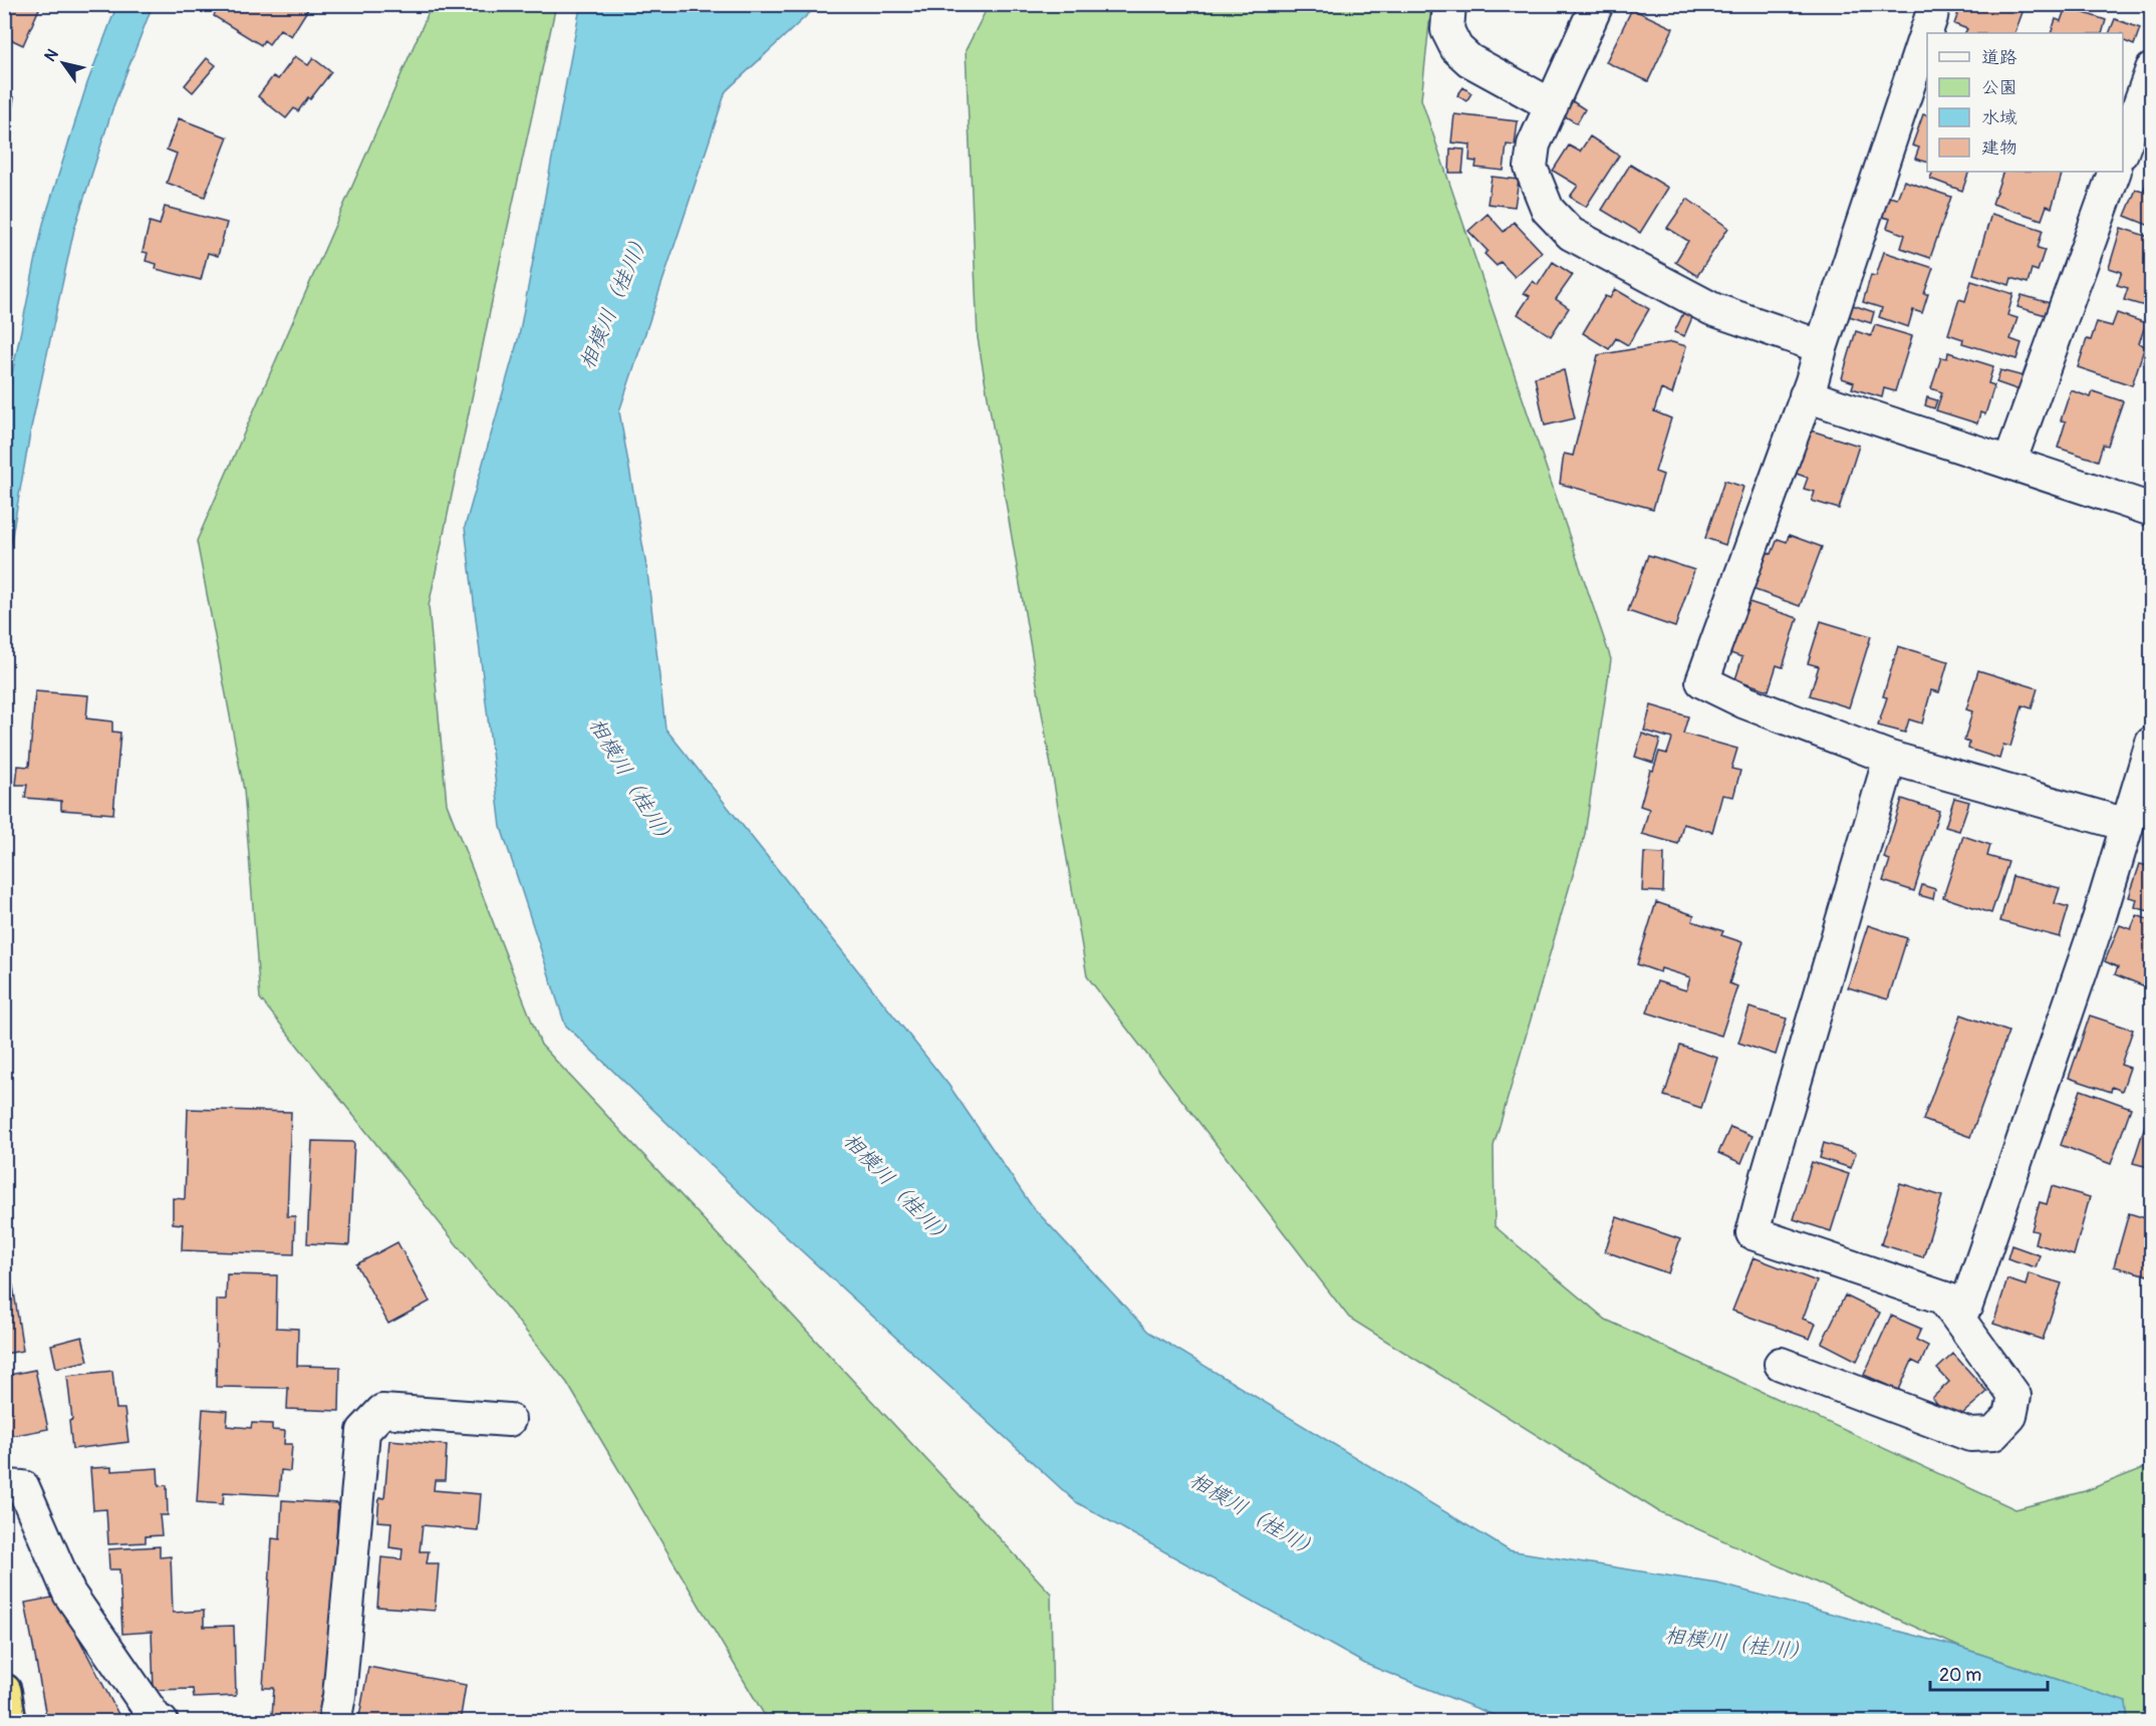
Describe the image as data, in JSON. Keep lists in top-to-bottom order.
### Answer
{
  "water": ["相模川（桂川）"],
  "legend": [
    "道路",
    "公園",
    "水域",
    "建物"
  ],
  "scale_bar": "20 m",
  "north": "top left"
}
